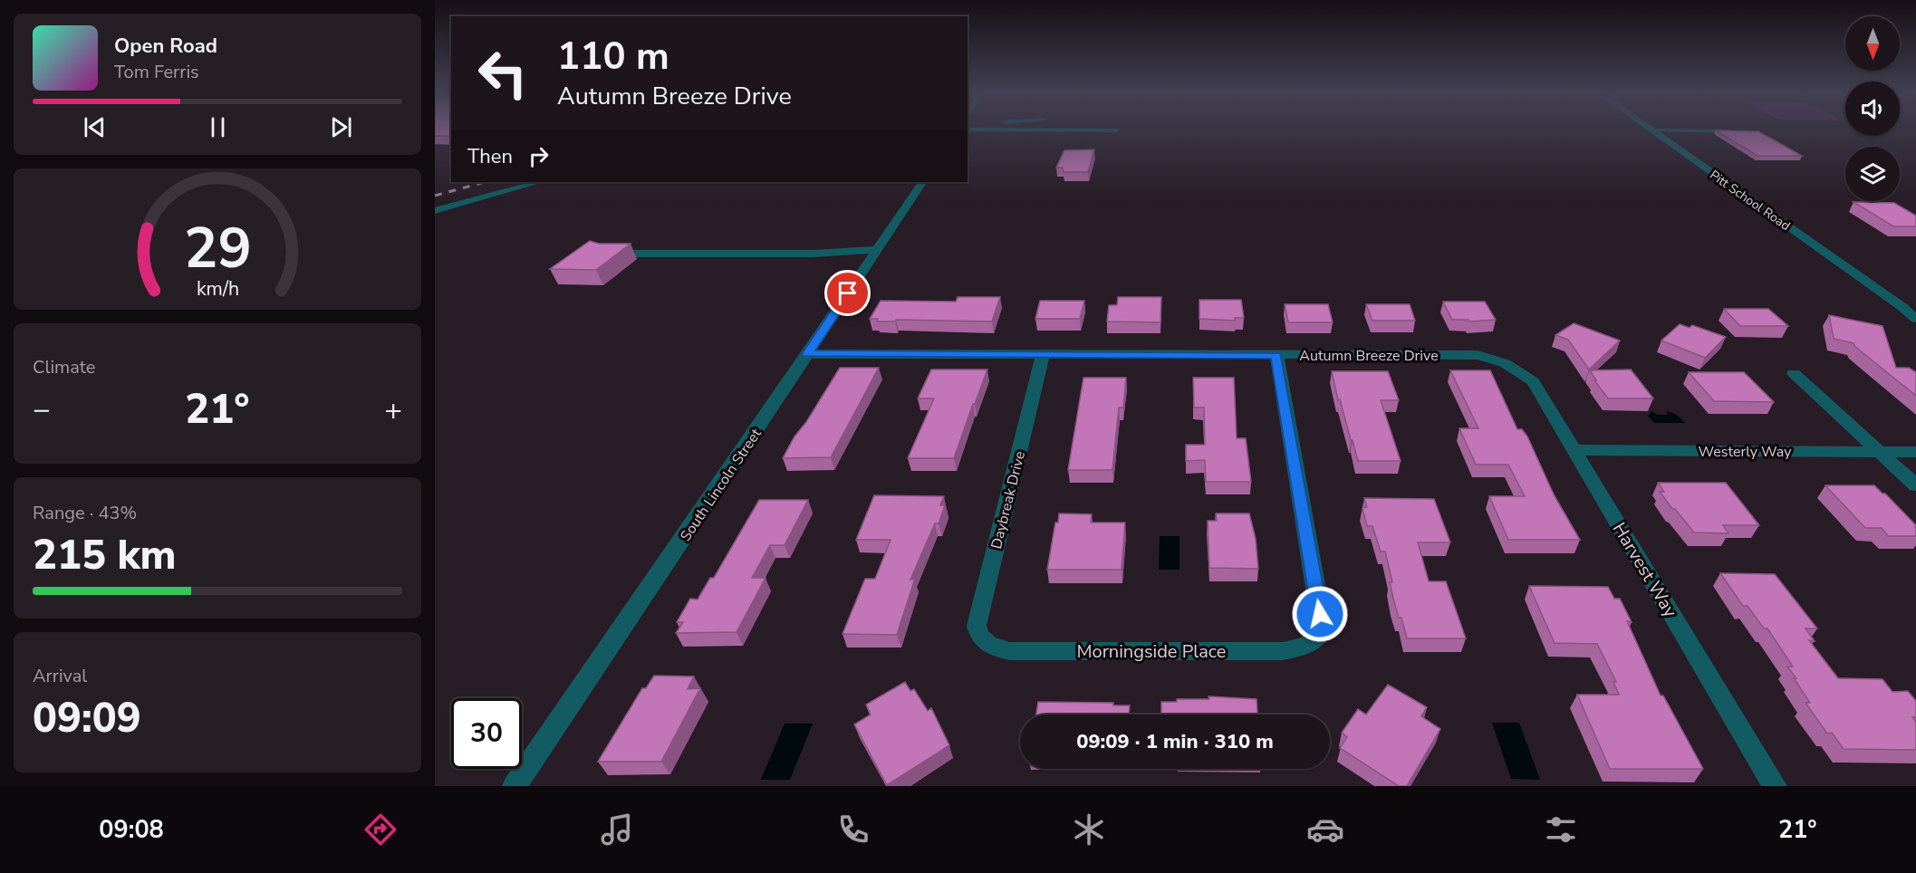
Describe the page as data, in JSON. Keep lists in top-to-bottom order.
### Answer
{
  "streets": {
    "street": [
      "Pitt School Road",
      "Autumn Breeze Drive",
      "Westerly Way",
      "South Lincoln Street",
      "Daybreak Drive",
      "Harvest Way",
      "Morningside Place"
    ]
  },
  "crossings": [
    ["Autumn Breeze Drive", "South Lincoln Street"],
    ["Autumn Breeze Drive", "Daybreak Drive"],
    ["Autumn Breeze Drive", "Harvest Way"],
    ["Autumn Breeze Drive", "Morningside Place"],
    ["Westerly Way", "Harvest Way"],
    ["Daybreak Drive", "Morningside Place"]
  ],
  "north": "bottom",
  "page": {
    "turn": ["110 m", "Autumn Breeze Drive"],
    "song": ["Open Road", "Tom Ferris"],
    "then": "Then",
    "tile": [
      "Climate",
      ["Range · 43%", "215 km"],
      ["Arrival", "09:09"]
    ],
    "heat": ["−", "21°", "+"],
    "limit": "30",
    "trip": "09:09 · 1 min · 310 m",
    "tabs": ["09:08", "21°"],
    "gauge": ["29", "km/h"]
  }
}
